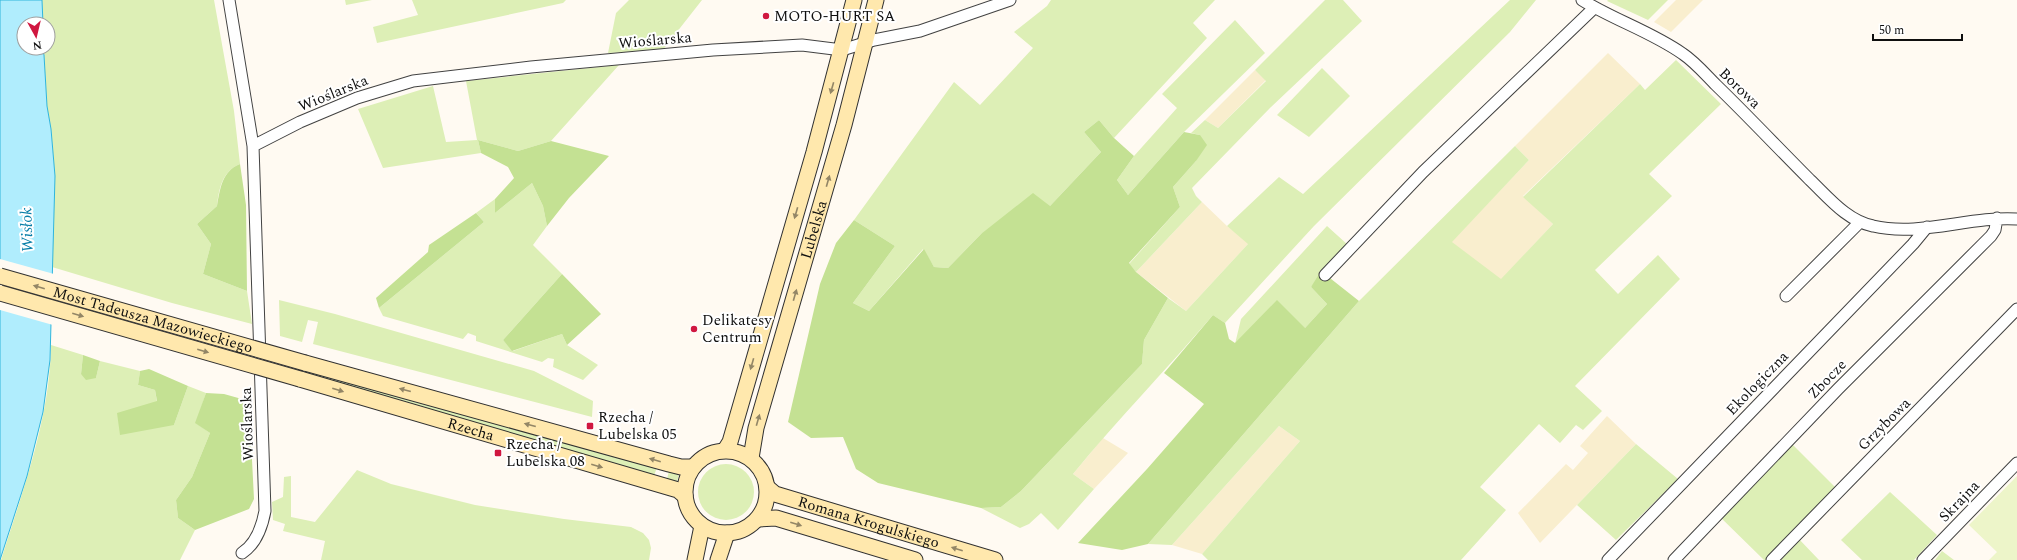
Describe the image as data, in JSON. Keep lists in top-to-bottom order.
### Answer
{
  "streets": {
    "main road": [
      "Lubelska",
      "Most Tadeusza Mazowieckiego",
      "Rzecha",
      "Romana Krogulskiego"
    ],
    "street": [
      "Wioślarska",
      "Borowa",
      "Zbocze",
      "Ekologiczna",
      "Grzybowa",
      "Skrajna"
    ]
  },
  "crossings": [
    ["Wioślarska", "Lubelska"],
    ["Borowa", "Zbocze"],
    ["Borowa", "Ekologiczna"],
    ["Lubelska", "Rzecha"],
    ["Lubelska", "Romana Krogulskiego"],
    ["Most Tadeusza Mazowieckiego", "Rzecha"],
    ["Rzecha", "Romana Krogulskiego"]
  ],
  "water": ["Wisłok"],
  "places": {
    "other": ["MOTO-HURT SA", "Delikatesy Centrum"],
    "transit": ["Rzecha / Lubelska 05", "Rzecha / Lubelska 08"]
  },
  "scale_bar": "50 m",
  "north": "bottom"
}
